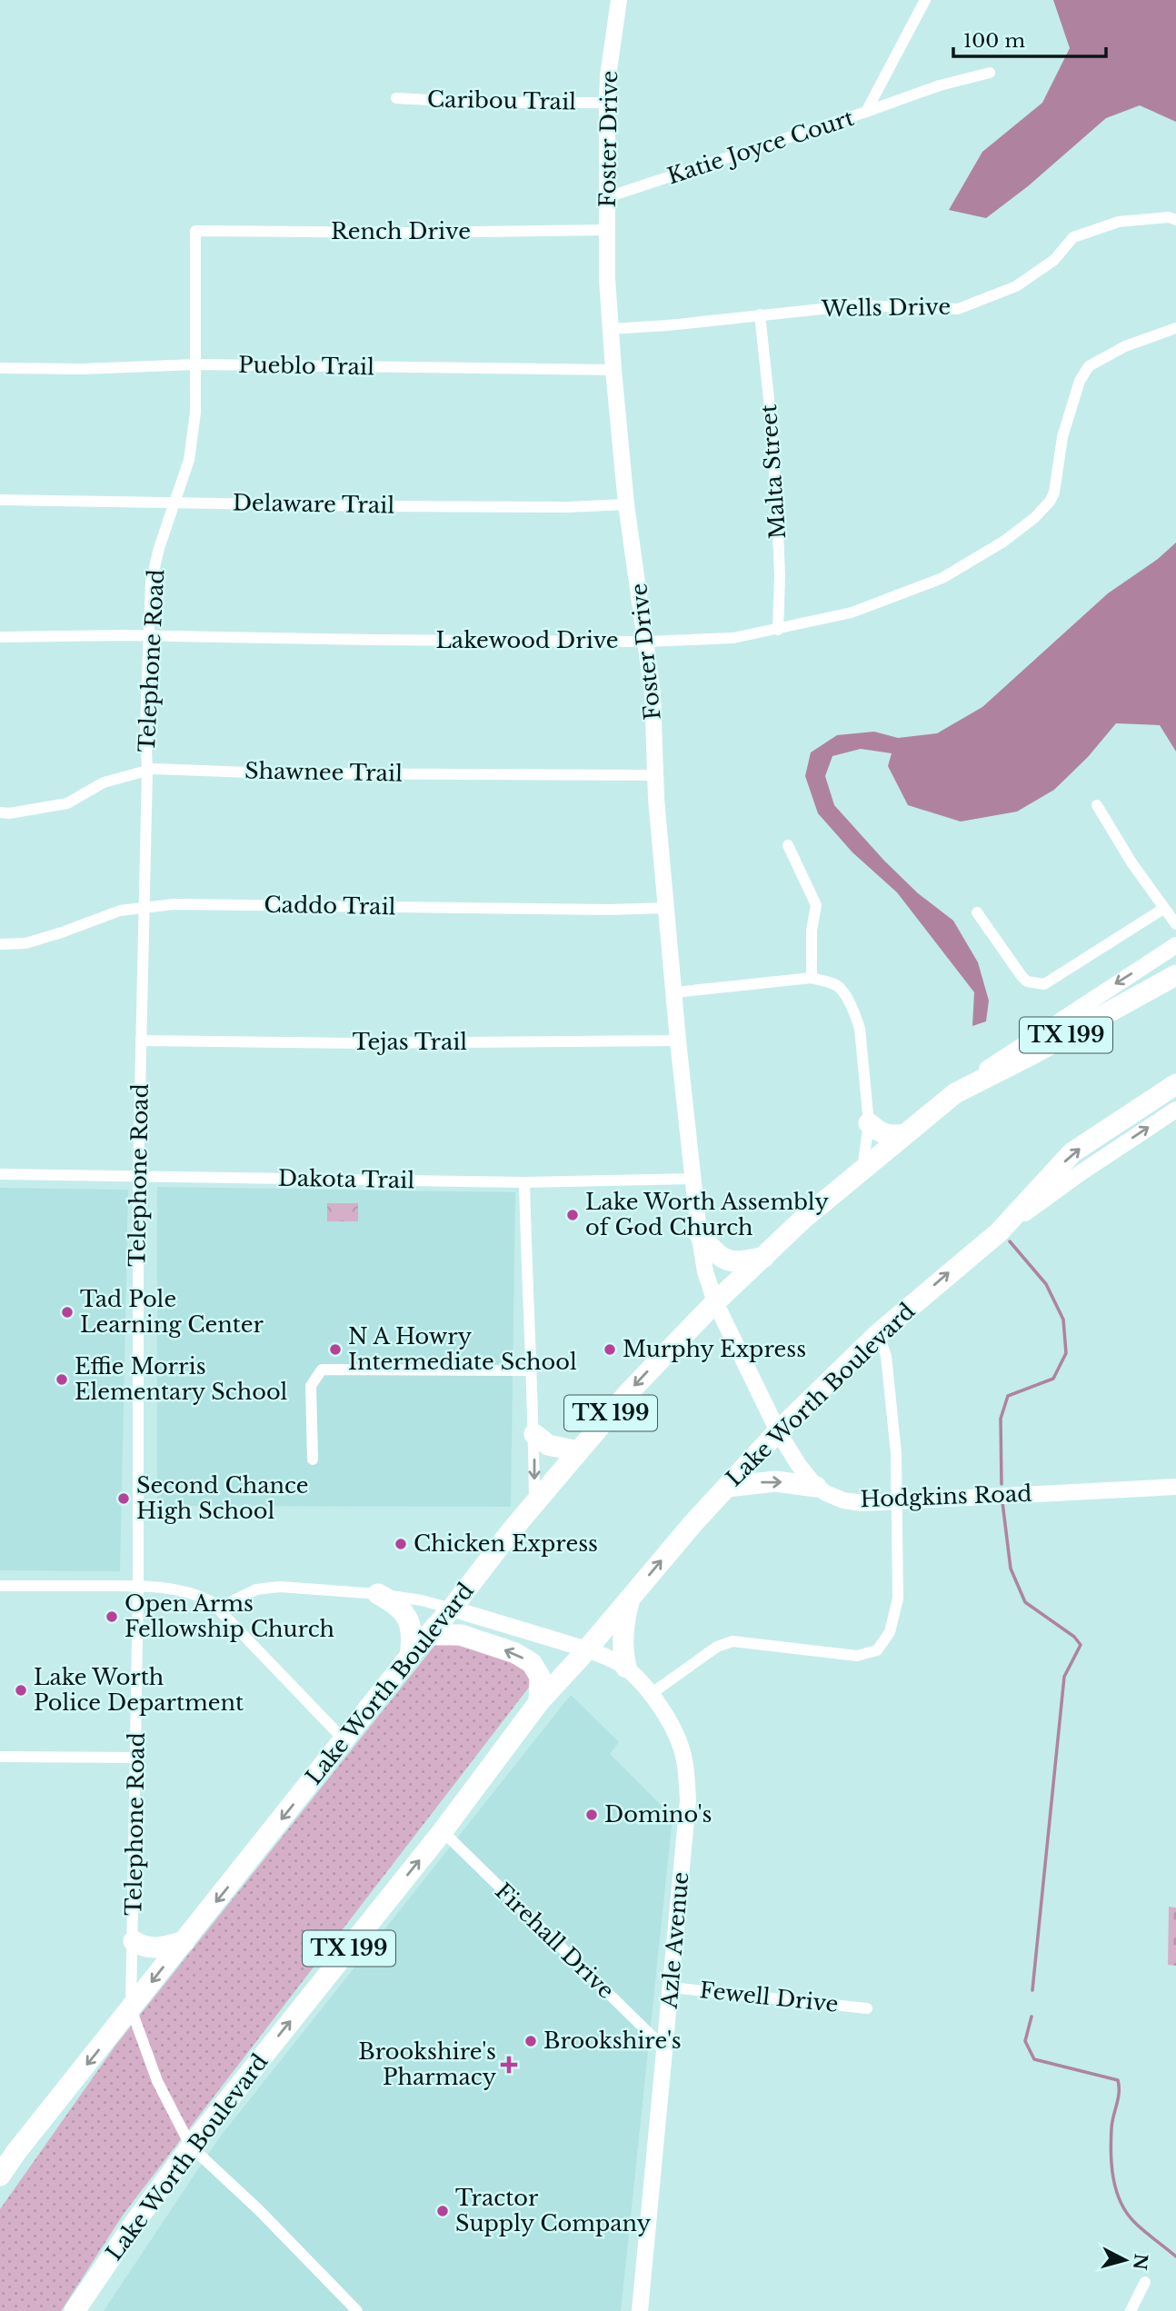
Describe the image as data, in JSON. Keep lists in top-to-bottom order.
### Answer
{
  "streets": {
    "highway": ["TX 199", "Lake Worth Boulevard"],
    "street": [
      "Caribou Trail",
      "Foster Drive",
      "Katie Joyce Court",
      "Rench Drive",
      "Wells Drive",
      "Pueblo Trail",
      "Malta Street",
      "Delaware Trail",
      "Lakewood Drive",
      "Telephone Road",
      "Shawnee Trail",
      "Caddo Trail",
      "Tejas Trail",
      "Dakota Trail",
      "Hodgkins Road",
      "Azle Avenue",
      "Firehall Drive",
      "Fewell Drive"
    ]
  },
  "crossings": [
    ["Caribou Trail", "Foster Drive"],
    ["Foster Drive", "Katie Joyce Court"],
    ["Foster Drive", "Rench Drive"],
    ["Foster Drive", "Wells Drive"],
    ["Foster Drive", "Pueblo Trail"],
    ["Foster Drive", "Delaware Trail"],
    ["Foster Drive", "Lakewood Drive"],
    ["Foster Drive", "Shawnee Trail"],
    ["Foster Drive", "Caddo Trail"],
    ["Foster Drive", "Tejas Trail"],
    ["Foster Drive", "Dakota Trail"],
    ["Foster Drive", "Lake Worth Boulevard"],
    ["Foster Drive", "Hodgkins Road"],
    ["Rench Drive", "Telephone Road"],
    ["Wells Drive", "Malta Street"],
    ["Pueblo Trail", "Telephone Road"],
    ["Malta Street", "Lakewood Drive"],
    ["Delaware Trail", "Telephone Road"],
    ["Lakewood Drive", "Telephone Road"],
    ["Telephone Road", "Shawnee Trail"],
    ["Telephone Road", "Caddo Trail"],
    ["Telephone Road", "Tejas Trail"],
    ["Telephone Road", "Dakota Trail"],
    ["Telephone Road", "Lake Worth Boulevard"],
    ["TX 199", "Lake Worth Boulevard"],
    ["Lake Worth Boulevard", "Hodgkins Road"],
    ["Lake Worth Boulevard", "Azle Avenue"],
    ["Lake Worth Boulevard", "Firehall Drive"],
    ["Azle Avenue", "Firehall Drive"],
    ["Azle Avenue", "Fewell Drive"]
  ],
  "places": {
    "other": [
      "Lake Worth Assembly of God Church",
      "Tad Pole Learning Center",
      "N A Howry Intermediate School",
      "Murphy Express",
      "Effie Morris Elementary School",
      "Second Chance High School",
      "Chicken Express",
      "Open Arms Fellowship Church",
      "Lake Worth Police Department",
      "Domino's",
      "Brookshire's",
      "Tractor Supply Company"
    ],
    "health": ["Brookshire's Pharmacy"]
  },
  "scale_bar": "100 m",
  "north": "right"
}
